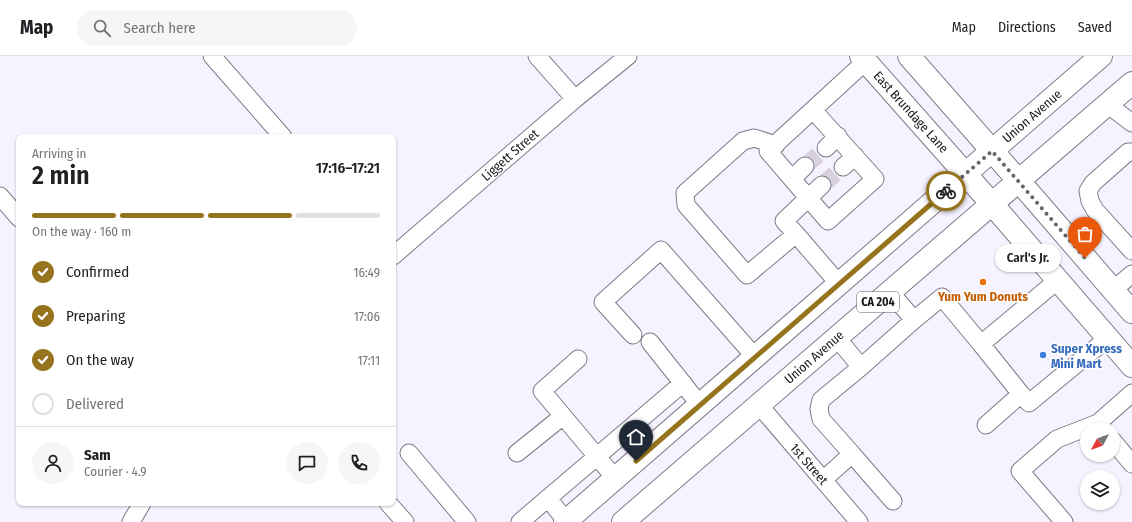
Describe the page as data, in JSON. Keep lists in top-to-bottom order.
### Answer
{
  "streets": {
    "main road": ["East Brundage Lane", "Union Avenue", "CA 204"],
    "street": ["Liggett Street", "1st Street"]
  },
  "crossings": [
    ["East Brundage Lane", "Union Avenue"],
    ["Union Avenue", "1st Street"]
  ],
  "places": ["Carl's Jr.", "Yum Yum Donuts", "Super Xpress Mini Mart"],
  "north": "bottom left",
  "page": {
    "header": "Map",
    "search": "Search here",
    "nav": ["Map", "Directions", "Saved"],
    "heading": ["2 min", "Arriving in", "17:16–17:21"],
    "panel": ["Sam", "Courier · 4.9"],
    "bar": "On the way · 160 m",
    "bubble": "Carl's Jr.",
    "list": [
      ["Confirmed", "16:49"],
      ["Preparing", "17:06"],
      ["On the way", "17:11"],
      "Delivered"
    ]
  }
}
